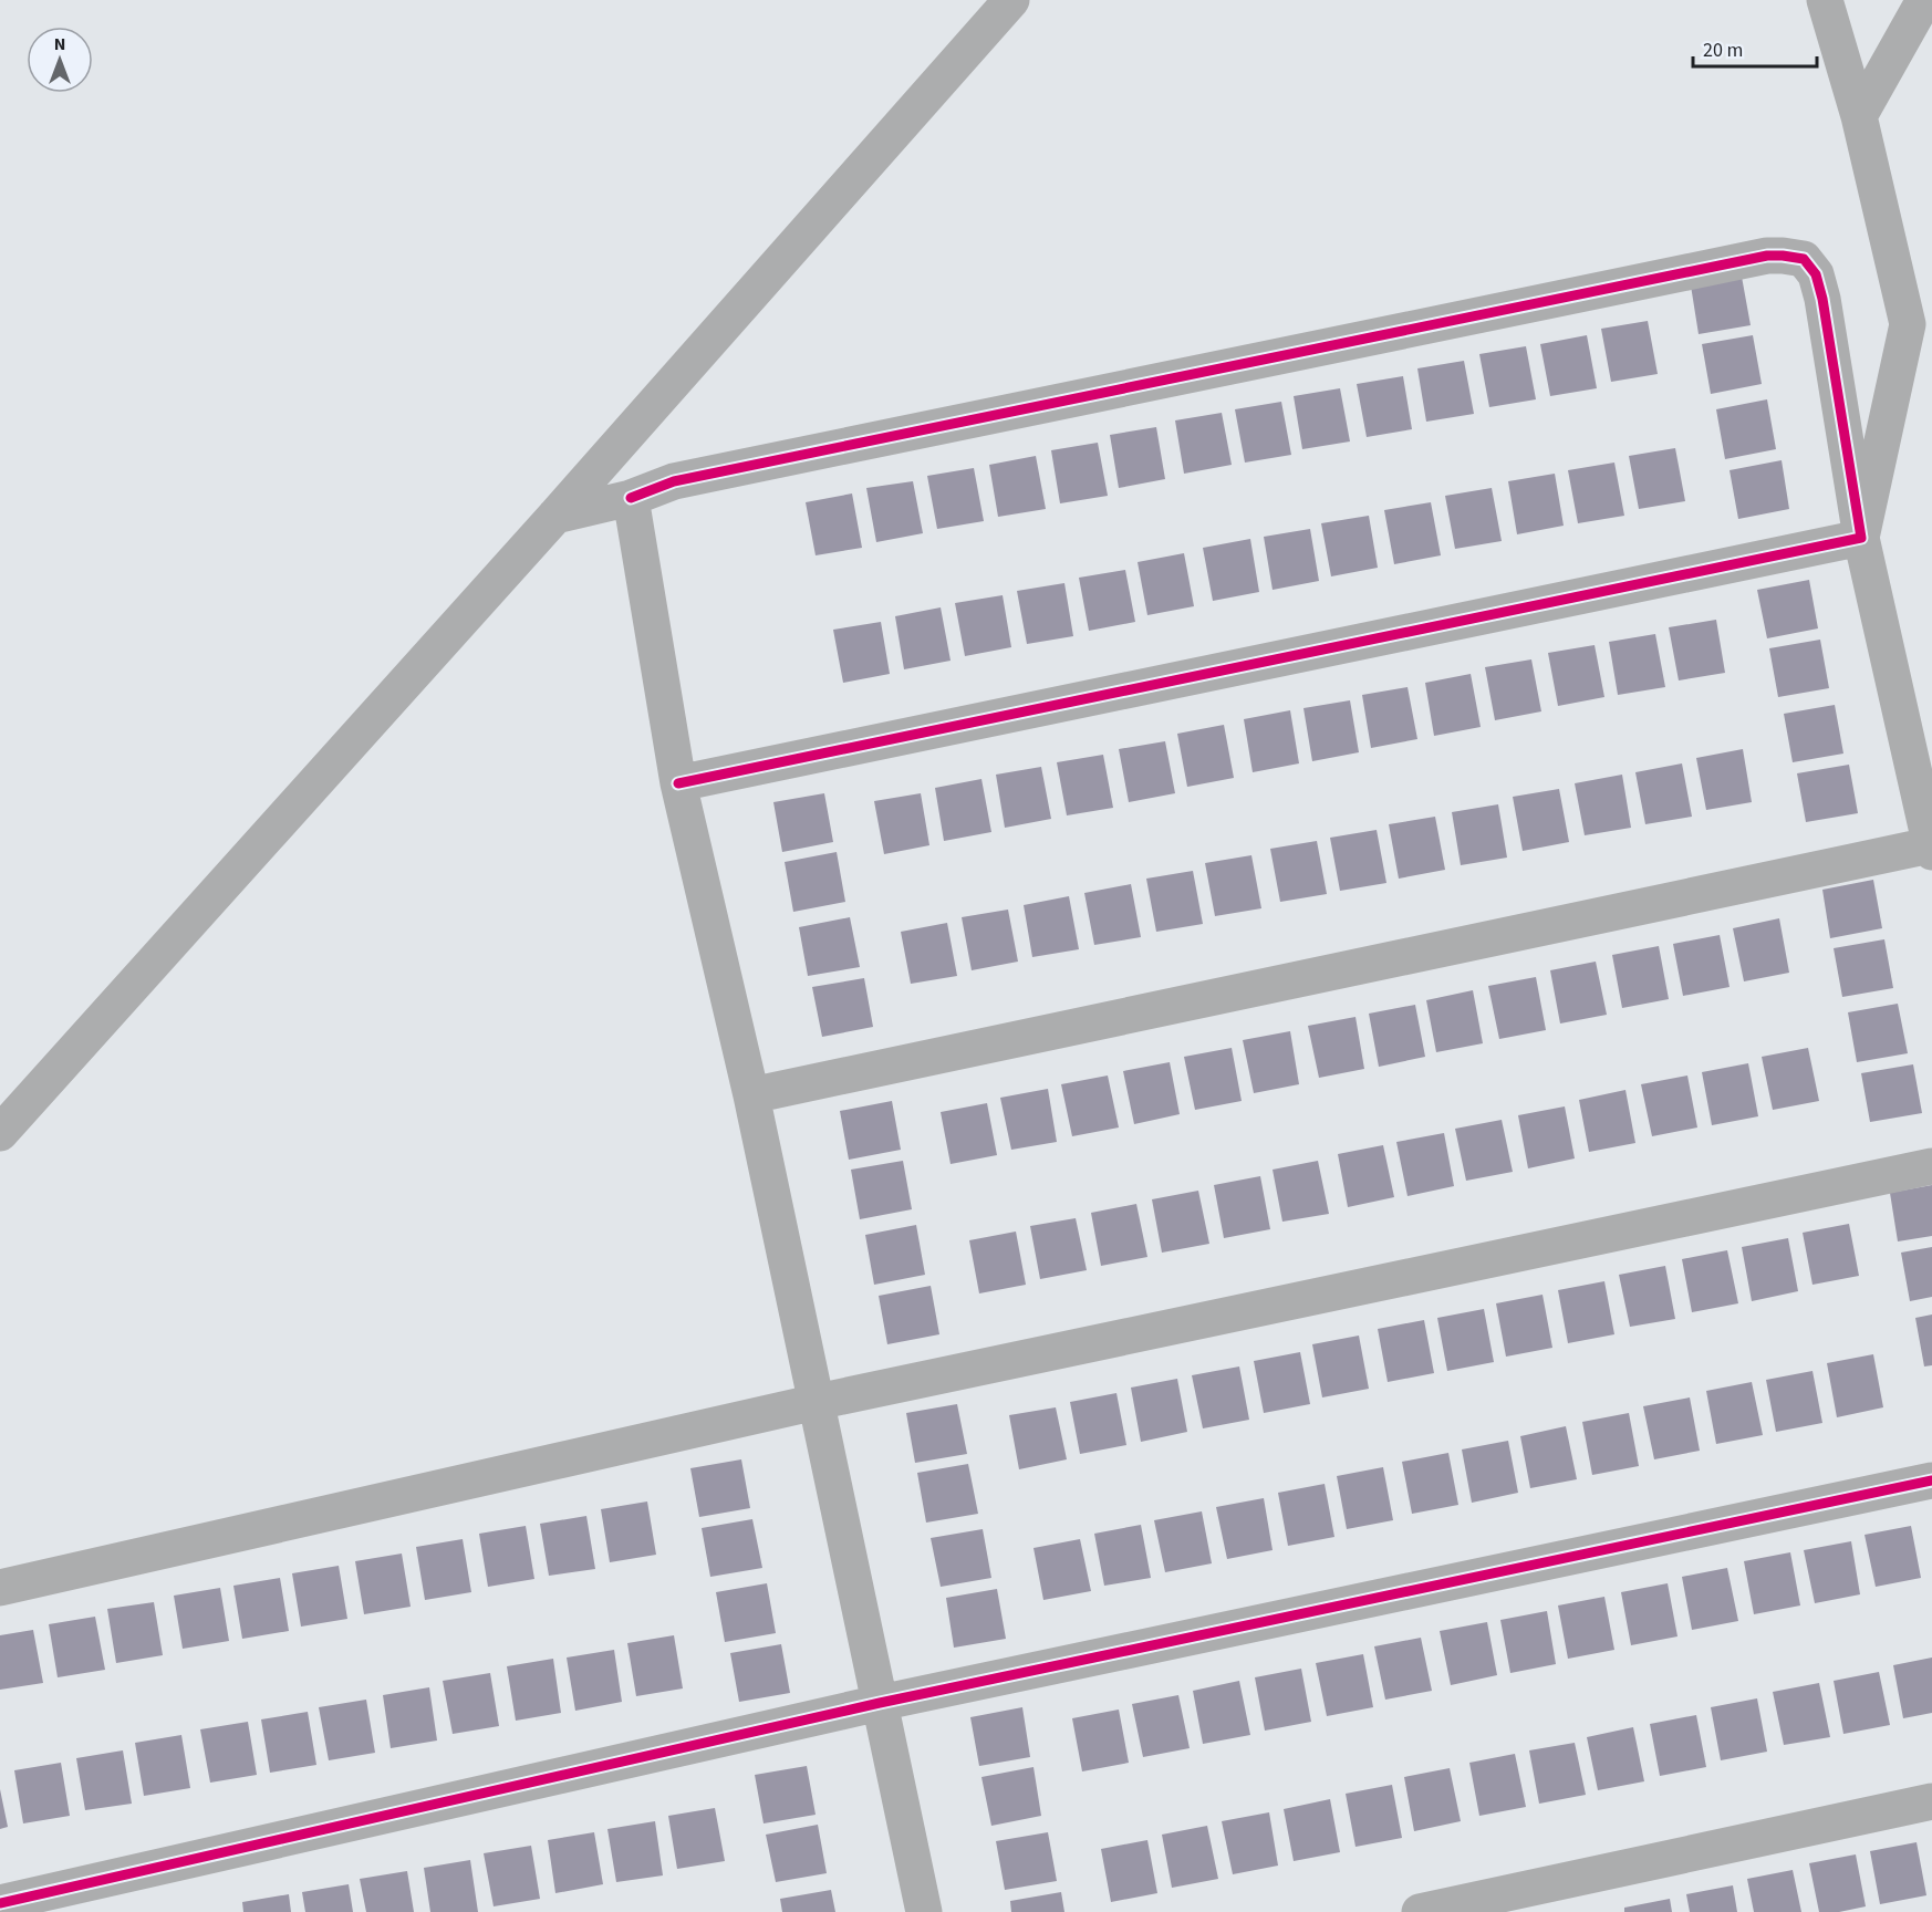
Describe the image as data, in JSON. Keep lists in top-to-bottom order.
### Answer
{
  "scale_bar": "20 m",
  "north": "top"
}
